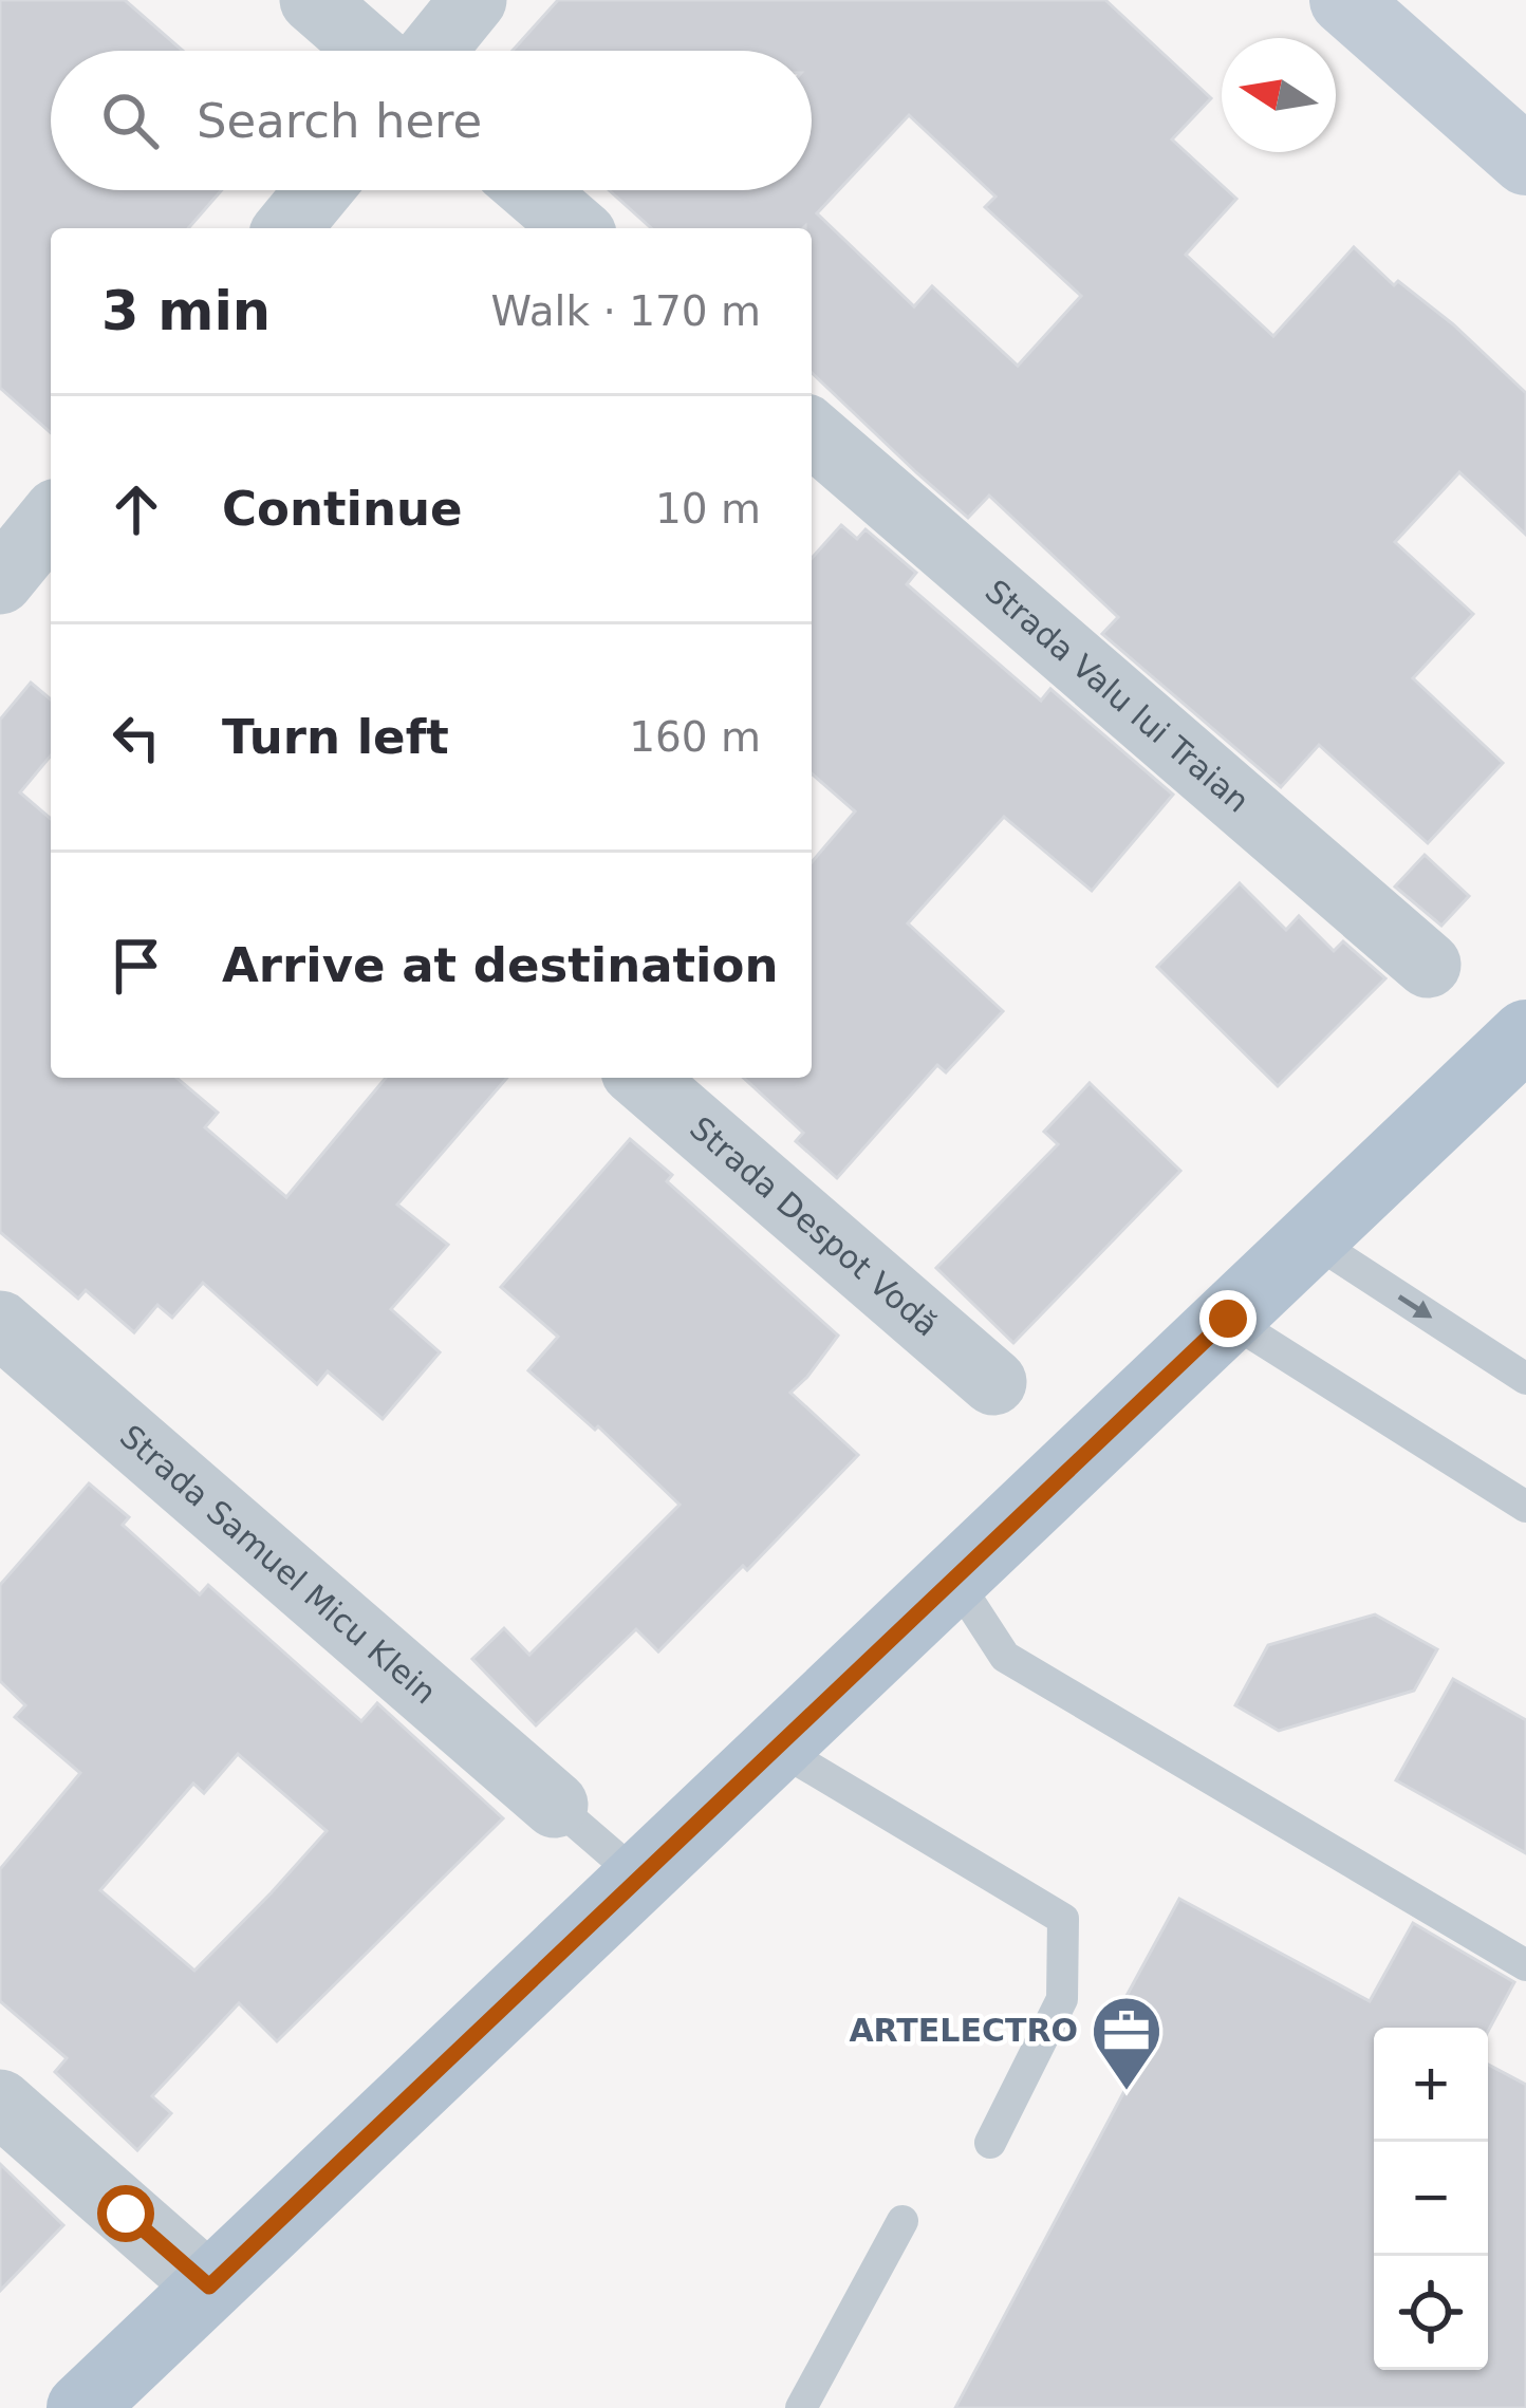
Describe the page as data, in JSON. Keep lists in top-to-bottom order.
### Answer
{
  "streets": {
    "street": ["Strada Valu lui Traian", "Strada Despot Vodă", "Strada Samuel Micu Klein"]
  },
  "places": {
    "office": ["ARTELECTRO"]
  },
  "north": "left",
  "page": {
    "search": "Search here",
    "heading": ["3 min", "Walk · 170 m"],
    "list": [
      ["Continue", "10 m"],
      ["Turn left", "160 m"],
      "Arrive at destination"
    ],
    "map_buttons": ["+", "−"]
  }
}
